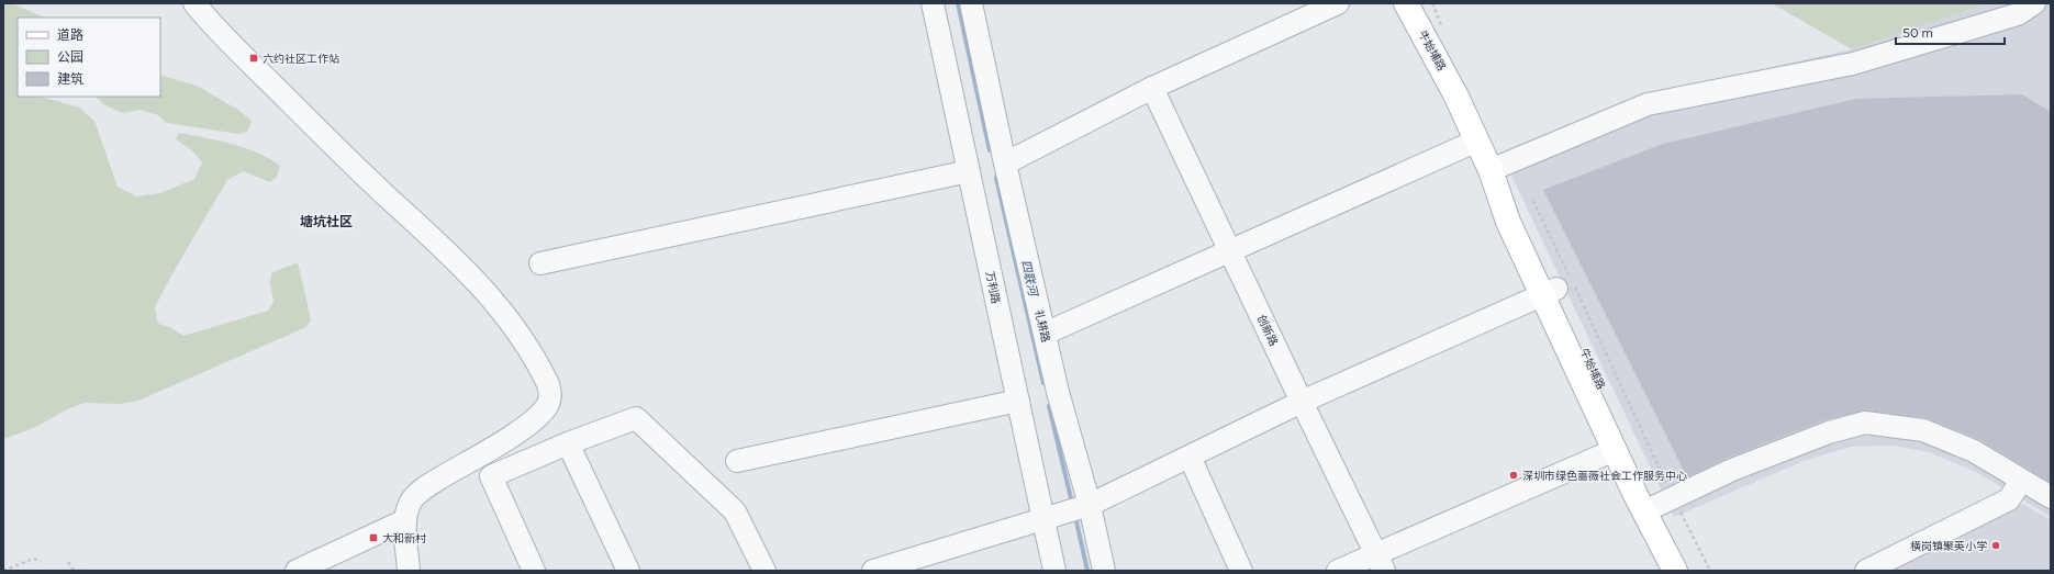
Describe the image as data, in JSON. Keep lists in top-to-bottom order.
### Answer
{
  "streets": {
    "main road": ["牛始埔路"],
    "street": ["万利路", "礼耕路", "创新路"]
  },
  "districts": ["塘坑社区"],
  "water": ["四联河"],
  "places": {
    "transit": ["六约社区工作站", "大和新村"],
    "other": ["深圳市绿色蔷薇社会工作服务中心", "横岗镇聚英小学"]
  },
  "legend": ["道路", "公园", "建筑"],
  "scale_bar": "50 m"
}
